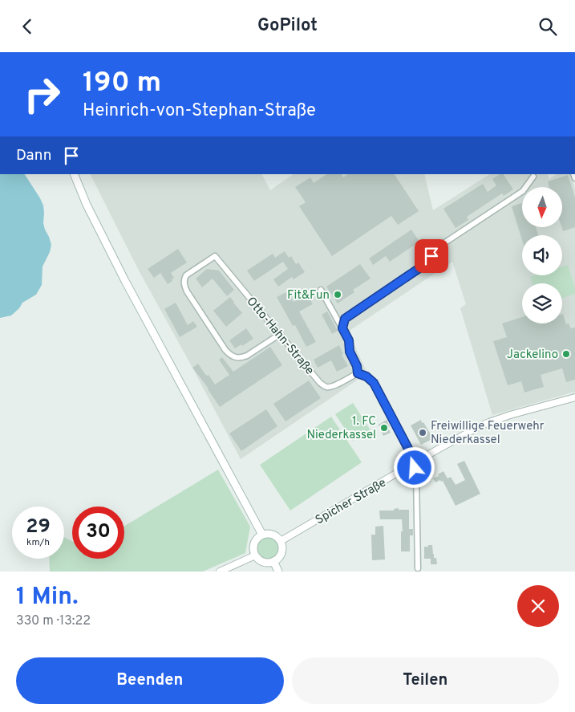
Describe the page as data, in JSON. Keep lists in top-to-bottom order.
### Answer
{
  "streets": {
    "street": ["Otto-Hahn-Straße", "Spicher Straße"]
  },
  "places": [
    "Fit&Fun",
    "Jackelino",
    "1. FC Niederkassel",
    "Freiwillige Feuerwehr Niederkassel"
  ],
  "north": "bottom",
  "page": {
    "header": "GoPilot",
    "turn": ["190 m", "Heinrich-von-Stephan-Straße"],
    "then": "Dann",
    "speed": "29 km/h",
    "limit": "30",
    "heading": ["1 Min.", "330 m · 13:22"],
    "buttons": ["Beenden", "Teilen"]
  }
}
